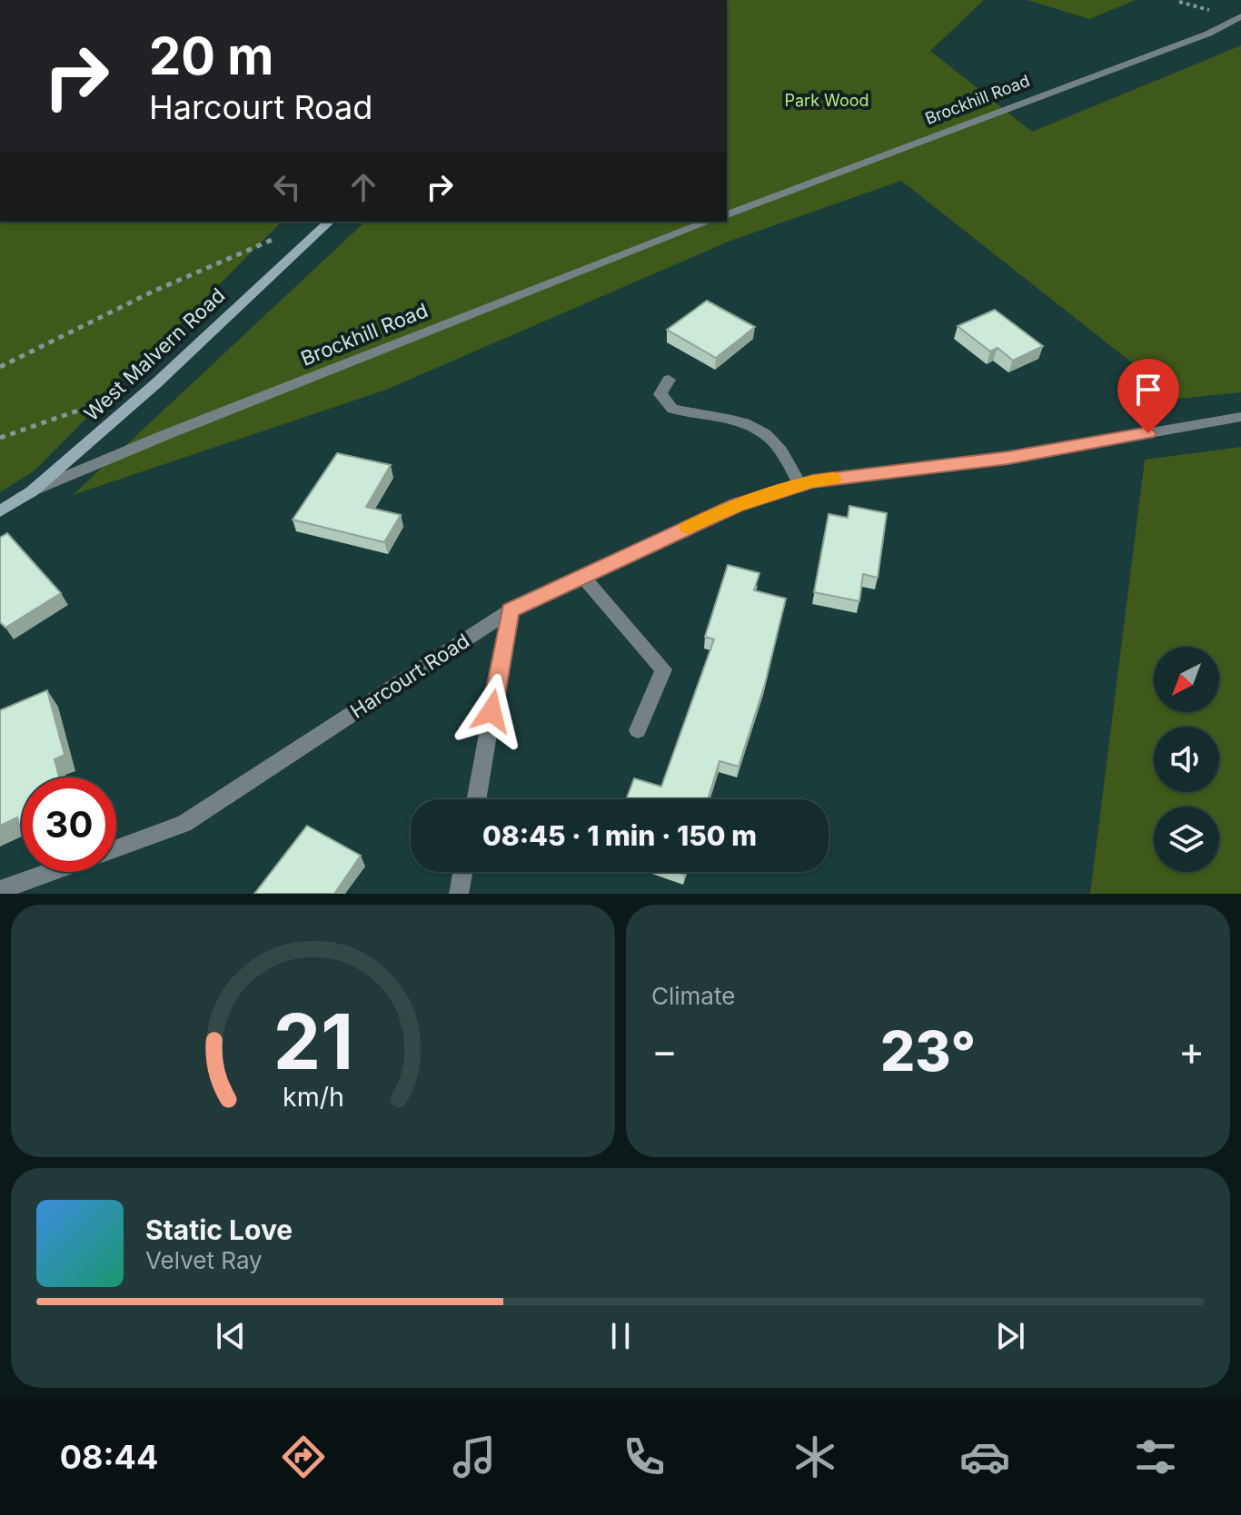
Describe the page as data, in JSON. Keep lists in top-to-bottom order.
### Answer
{
  "streets": {
    "main road": ["West Malvern Road"],
    "street": ["Brockhill Road", "Harcourt Road"]
  },
  "crossings": [
    ["Brockhill Road", "West Malvern Road"]
  ],
  "parks": ["Park Wood"],
  "north": "bottom left",
  "page": {
    "turn": ["20 m", "Harcourt Road"],
    "limit": "30",
    "trip": "08:45 · 1 min · 150 m",
    "tile": "Climate",
    "heat": ["−", "23°", "+"],
    "song": ["Static Love", "Velvet Ray"],
    "tabs": "08:44",
    "gauge": ["21", "km/h"]
  }
}
